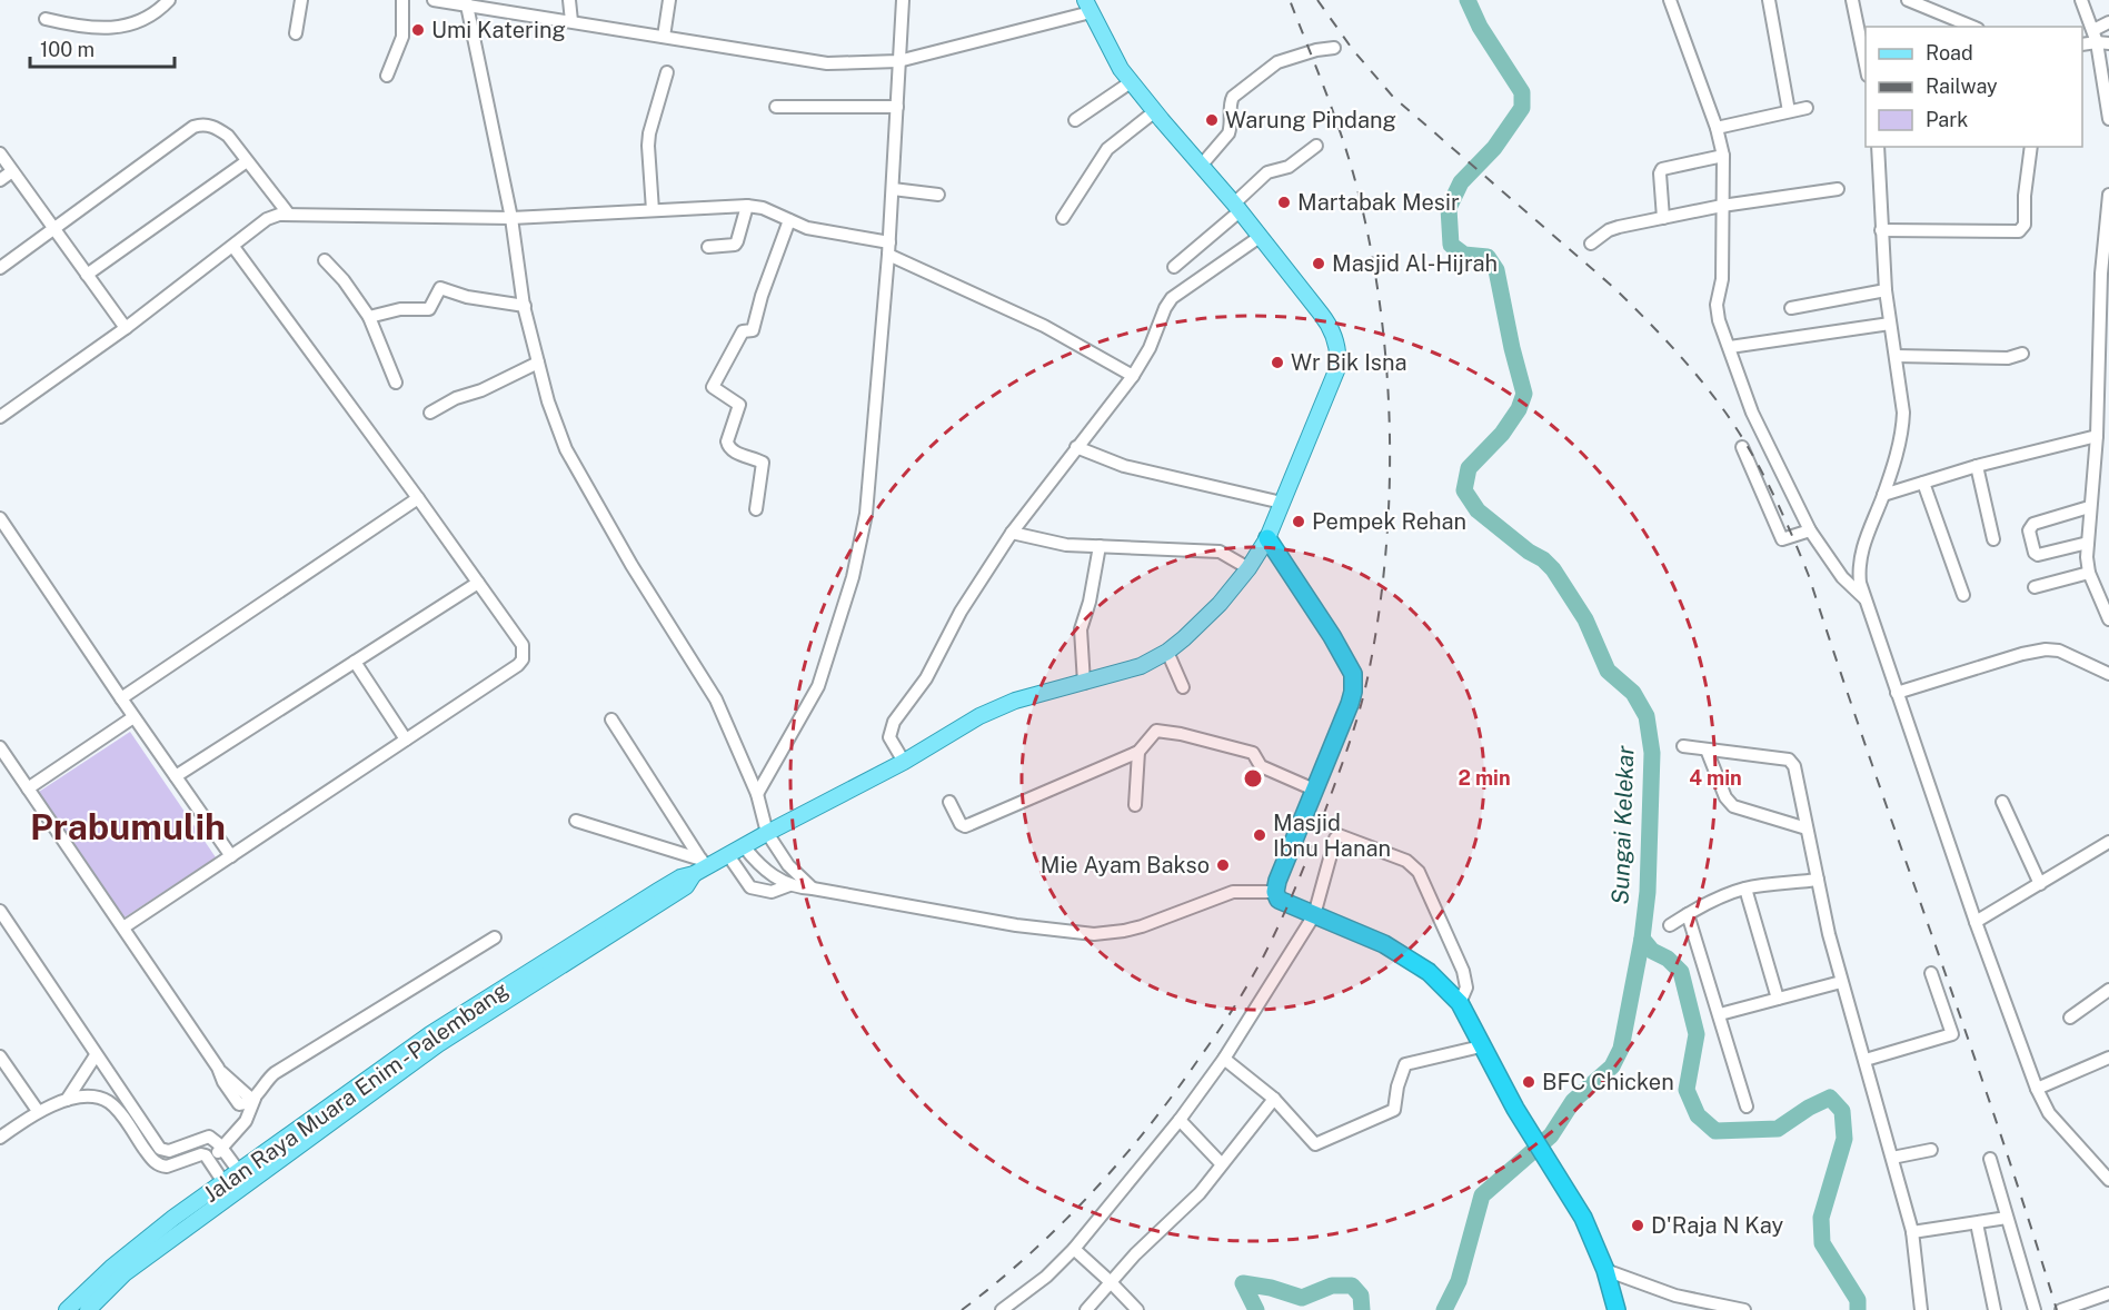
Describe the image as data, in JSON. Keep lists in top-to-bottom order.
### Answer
{
  "streets": {
    "main road": ["Jalan Raya Muara Enim - Palembang"]
  },
  "districts": ["Prabumulih"],
  "water": ["Sungai Kelekar"],
  "places": [
    "Umi Katering",
    "Warung Pindang",
    "Martabak Mesir",
    "Masjid Al-Hijrah",
    "Wr Bik Isna",
    "Pempek Rehan",
    "Masjid Ibnu Hanan",
    "Mie Ayam Bakso",
    "BFC Chicken",
    "D'Raja N Kay"
  ],
  "legend": ["Road", "Railway", "Park"],
  "scale_bar": "100 m",
  "rings": ["2 min", "4 min"]
}
